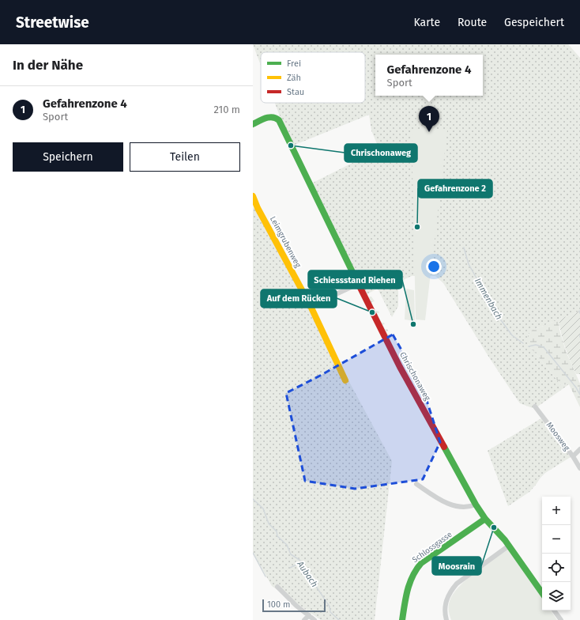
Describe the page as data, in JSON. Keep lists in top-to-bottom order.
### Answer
{
  "streets": {
    "street": [
      "Leimgrubenweg",
      "Chrischonaweg",
      "Moosweg",
      "Schlossgasse"
    ]
  },
  "crossings": [
    ["Chrischonaweg", "Schlossgasse"]
  ],
  "water": ["Immenbach", "Aubach"],
  "places": [
    "Chrischonaweg",
    "Gefahrenzone 2",
    "Auf dem Rücken",
    "Schiessstand Riehen",
    "Moosrain"
  ],
  "legend": ["Frei", "Zäh", "Stau"],
  "scale_bar": "100 m",
  "page": {
    "header": "Streetwise",
    "nav": ["Karte", "Route", "Gespeichert"],
    "heading": "In der Nähe",
    "popup": ["Gefahrenzone 4", "Sport"],
    "list": [
      {
        "mark": "1",
        "name": "Gefahrenzone 4",
        "note": "Sport",
        "value": "210 m"
      }
    ],
    "pins": "1",
    "buttons": ["Speichern", "Teilen"],
    "map_buttons": ["+", "−"],
    "scale": "100 m"
  }
}
